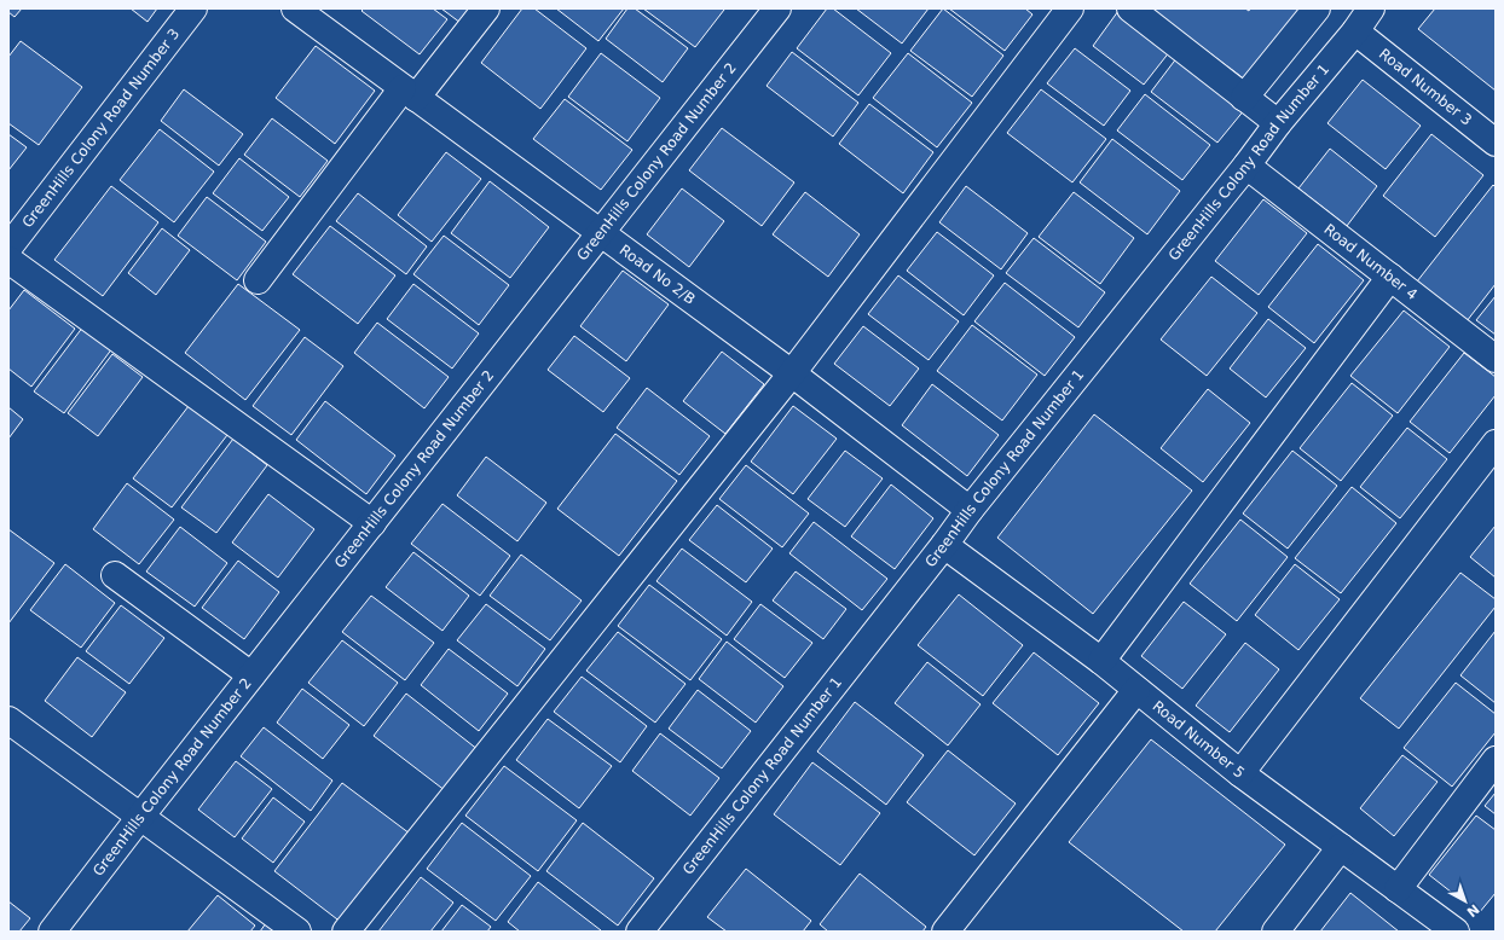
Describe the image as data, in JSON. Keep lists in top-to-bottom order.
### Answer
{
  "streets": {
    "street": [
      "Road Number 3",
      "GreenHills Colony Road Number 3",
      "GreenHills Colony Road Number 2",
      "GreenHills Colony Road Number 1",
      "Road Number 4",
      "Road No 2/B",
      "Road Number 5"
    ]
  },
  "crossings": [
    ["Road Number 3", "GreenHills Colony Road Number 1"],
    ["GreenHills Colony Road Number 2", "Road No 2/B"],
    ["GreenHills Colony Road Number 1", "Road Number 4"],
    ["GreenHills Colony Road Number 1", "Road No 2/B"],
    ["GreenHills Colony Road Number 1", "Road Number 5"]
  ],
  "north": "bottom right"
}
